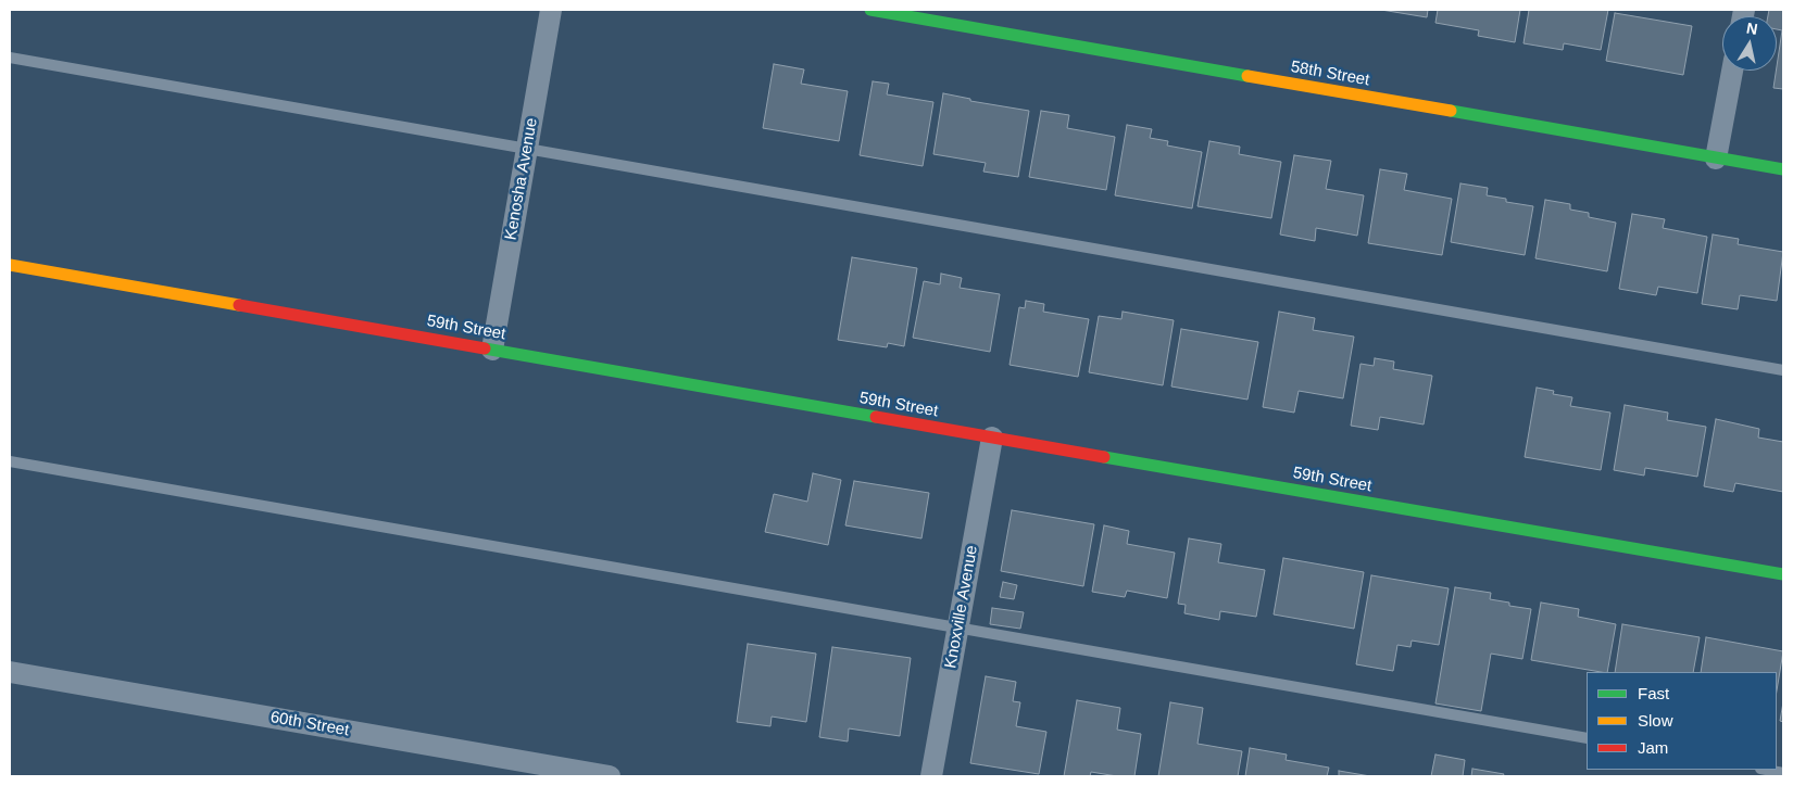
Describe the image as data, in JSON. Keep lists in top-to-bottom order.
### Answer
{
  "streets": {
    "street": [
      "58th Street",
      "Kenosha Avenue",
      "59th Street",
      "Knoxville Avenue",
      "60th Street"
    ]
  },
  "crossings": [
    ["Kenosha Avenue", "59th Street"],
    ["59th Street", "Knoxville Avenue"]
  ],
  "legend": ["Fast", "Slow", "Jam"],
  "north": "top"
}
